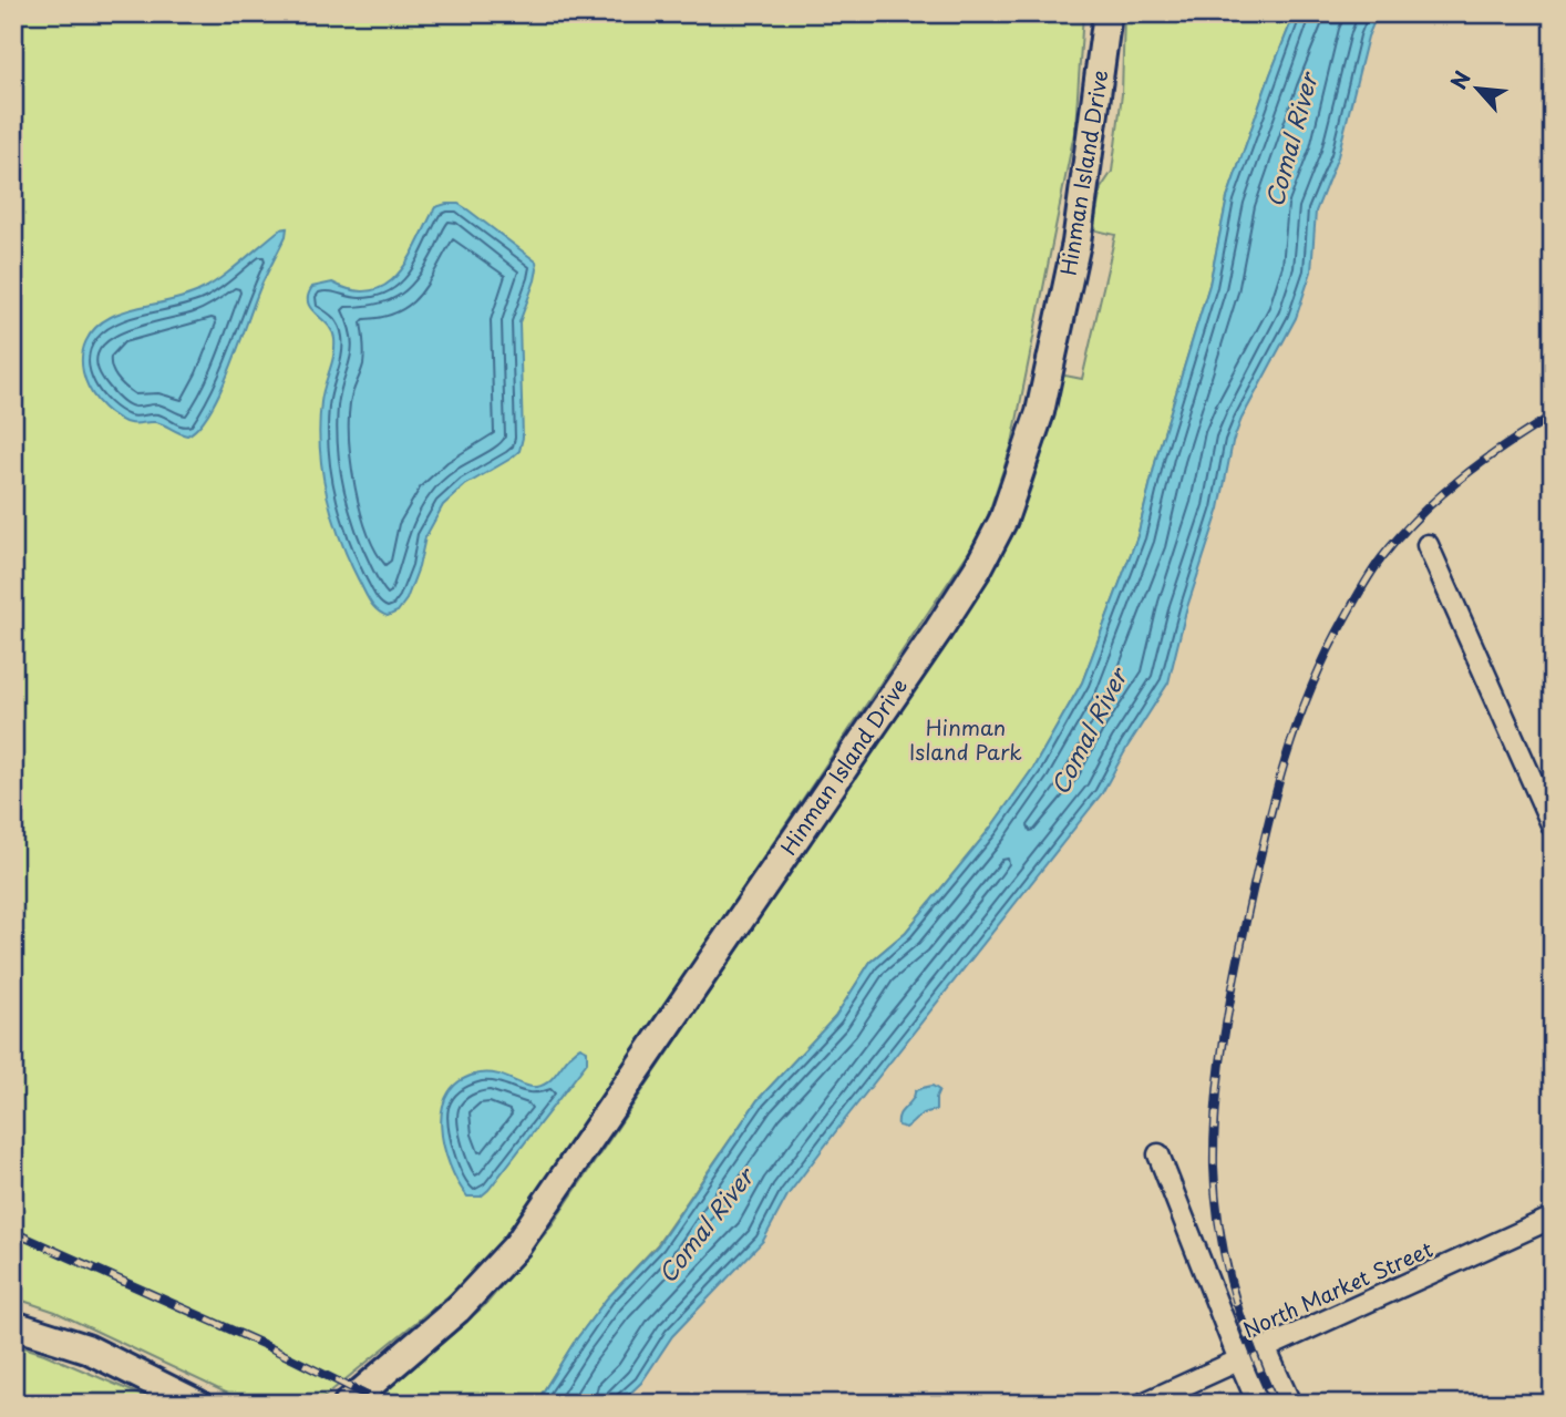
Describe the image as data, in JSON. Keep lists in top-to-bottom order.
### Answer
{
  "streets": {
    "street": ["Hinman Island Drive", "North Market Street"]
  },
  "water": ["Comal River"],
  "parks": ["Hinman Island Park"],
  "north": "top left"
}
